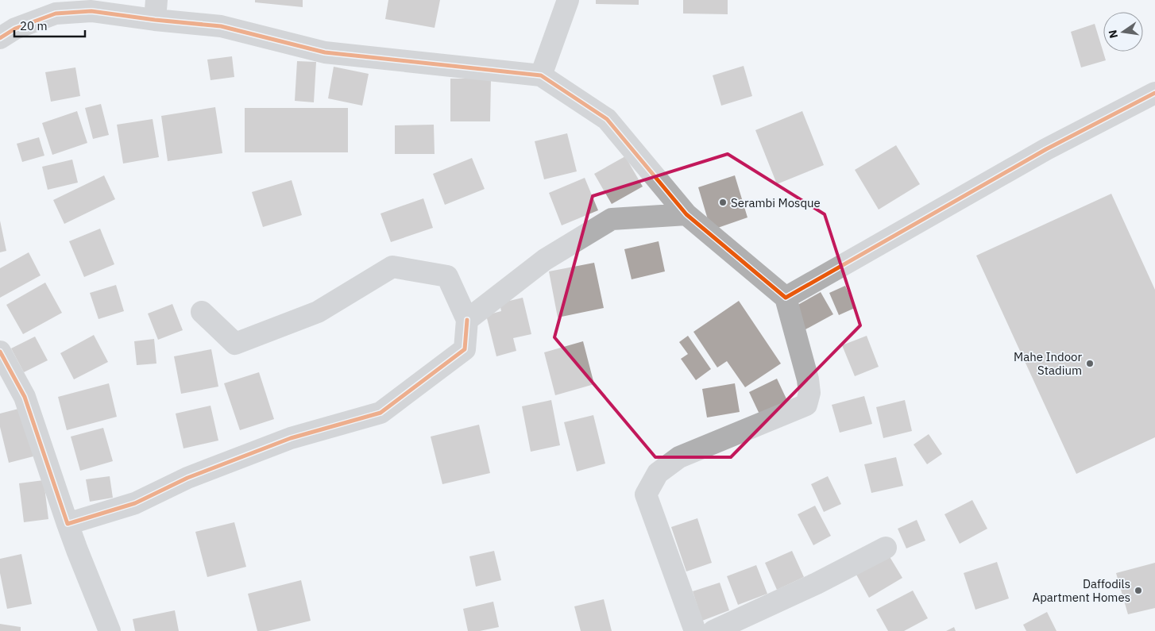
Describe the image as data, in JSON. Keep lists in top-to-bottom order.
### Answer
{
  "places": ["Serambi Mosque", "Mahe Indoor Stadium", "Daffodils Apartment Homes"],
  "scale_bar": "20 m",
  "north": "left"
}
